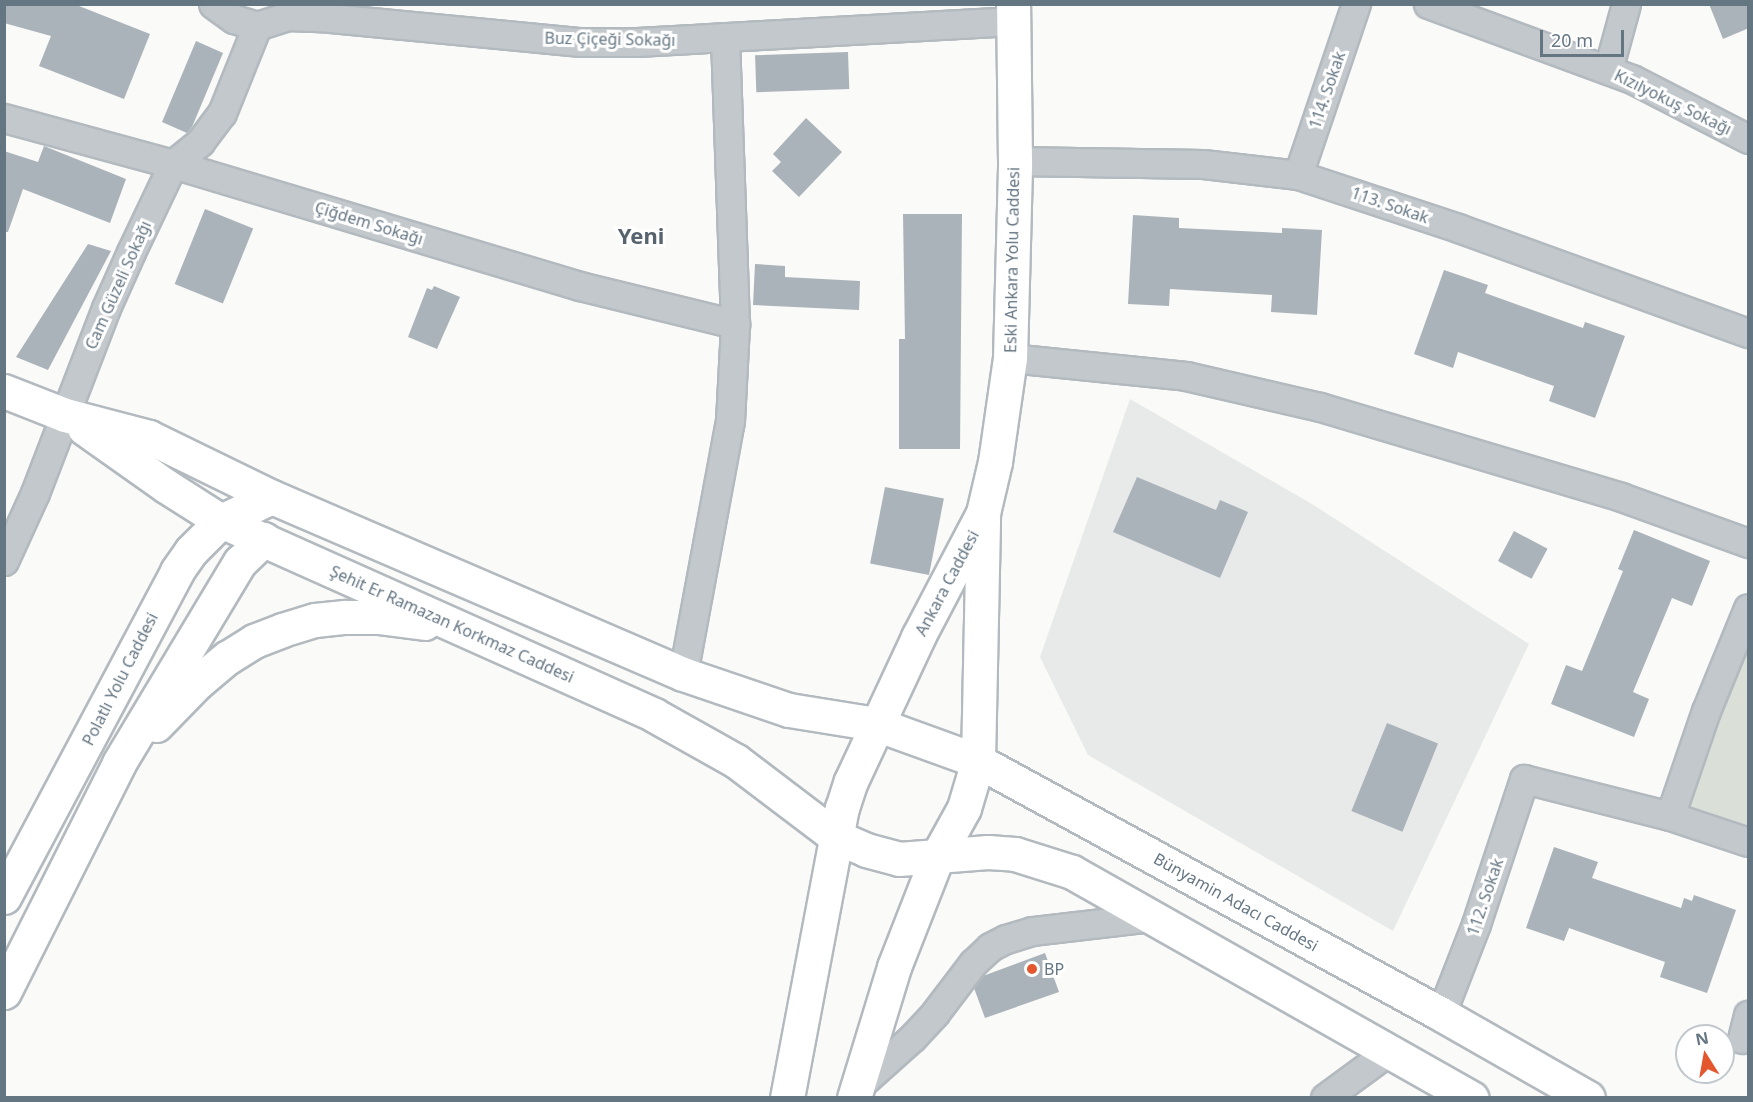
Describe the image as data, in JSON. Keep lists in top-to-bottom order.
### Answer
{
  "streets": {
    "main road": [
      "Eski Ankara Yolu Caddesi",
      "Ankara Caddesi",
      "Şehit Er Ramazan Korkmaz Caddesi",
      "Polatlı Yolu Caddesi",
      "Bünyamin Adacı Caddesi"
    ],
    "street": [
      "Buz Çiçeği Sokağı",
      "114. Sokak",
      "Kızılyokuş Sokağı",
      "113. Sokak",
      "Çiğdem Sokağı",
      "Cam Güzeli Sokağı",
      "112. Sokak"
    ]
  },
  "crossings": [
    ["Buz Çiçeği Sokağı", "Eski Ankara Yolu Caddesi"],
    ["Buz Çiçeği Sokağı", "Cam Güzeli Sokağı"],
    ["114. Sokak", "113. Sokak"],
    ["113. Sokak", "Eski Ankara Yolu Caddesi"],
    ["Çiğdem Sokağı", "Cam Güzeli Sokağı"],
    ["Eski Ankara Yolu Caddesi", "Ankara Caddesi"],
    ["Cam Güzeli Sokağı", "Şehit Er Ramazan Korkmaz Caddesi"],
    ["Ankara Caddesi", "Şehit Er Ramazan Korkmaz Caddesi"],
    ["Ankara Caddesi", "Bünyamin Adacı Caddesi"],
    ["Şehit Er Ramazan Korkmaz Caddesi", "Polatlı Yolu Caddesi"],
    ["Şehit Er Ramazan Korkmaz Caddesi", "Bünyamin Adacı Caddesi"],
    ["112. Sokak", "Bünyamin Adacı Caddesi"]
  ],
  "districts": ["Yeni"],
  "places": ["BP"],
  "scale_bar": "20 m",
  "north": "top"
}
